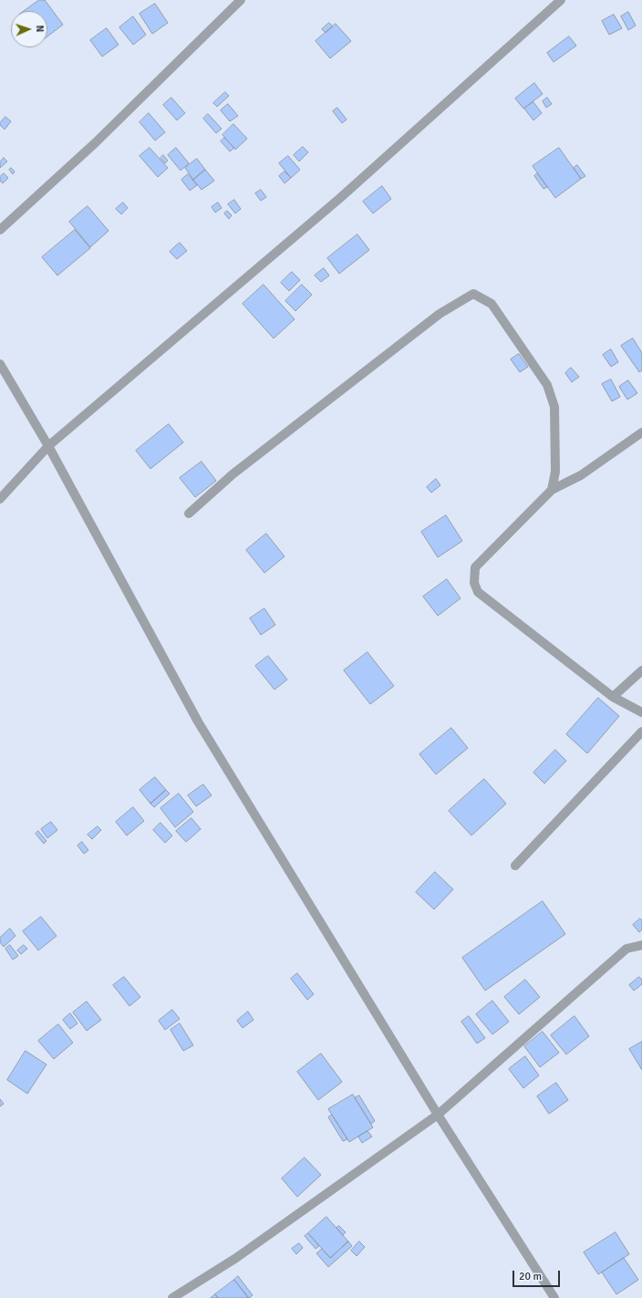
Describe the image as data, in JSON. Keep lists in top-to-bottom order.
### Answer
{
  "scale_bar": "20 m",
  "north": "right"
}
